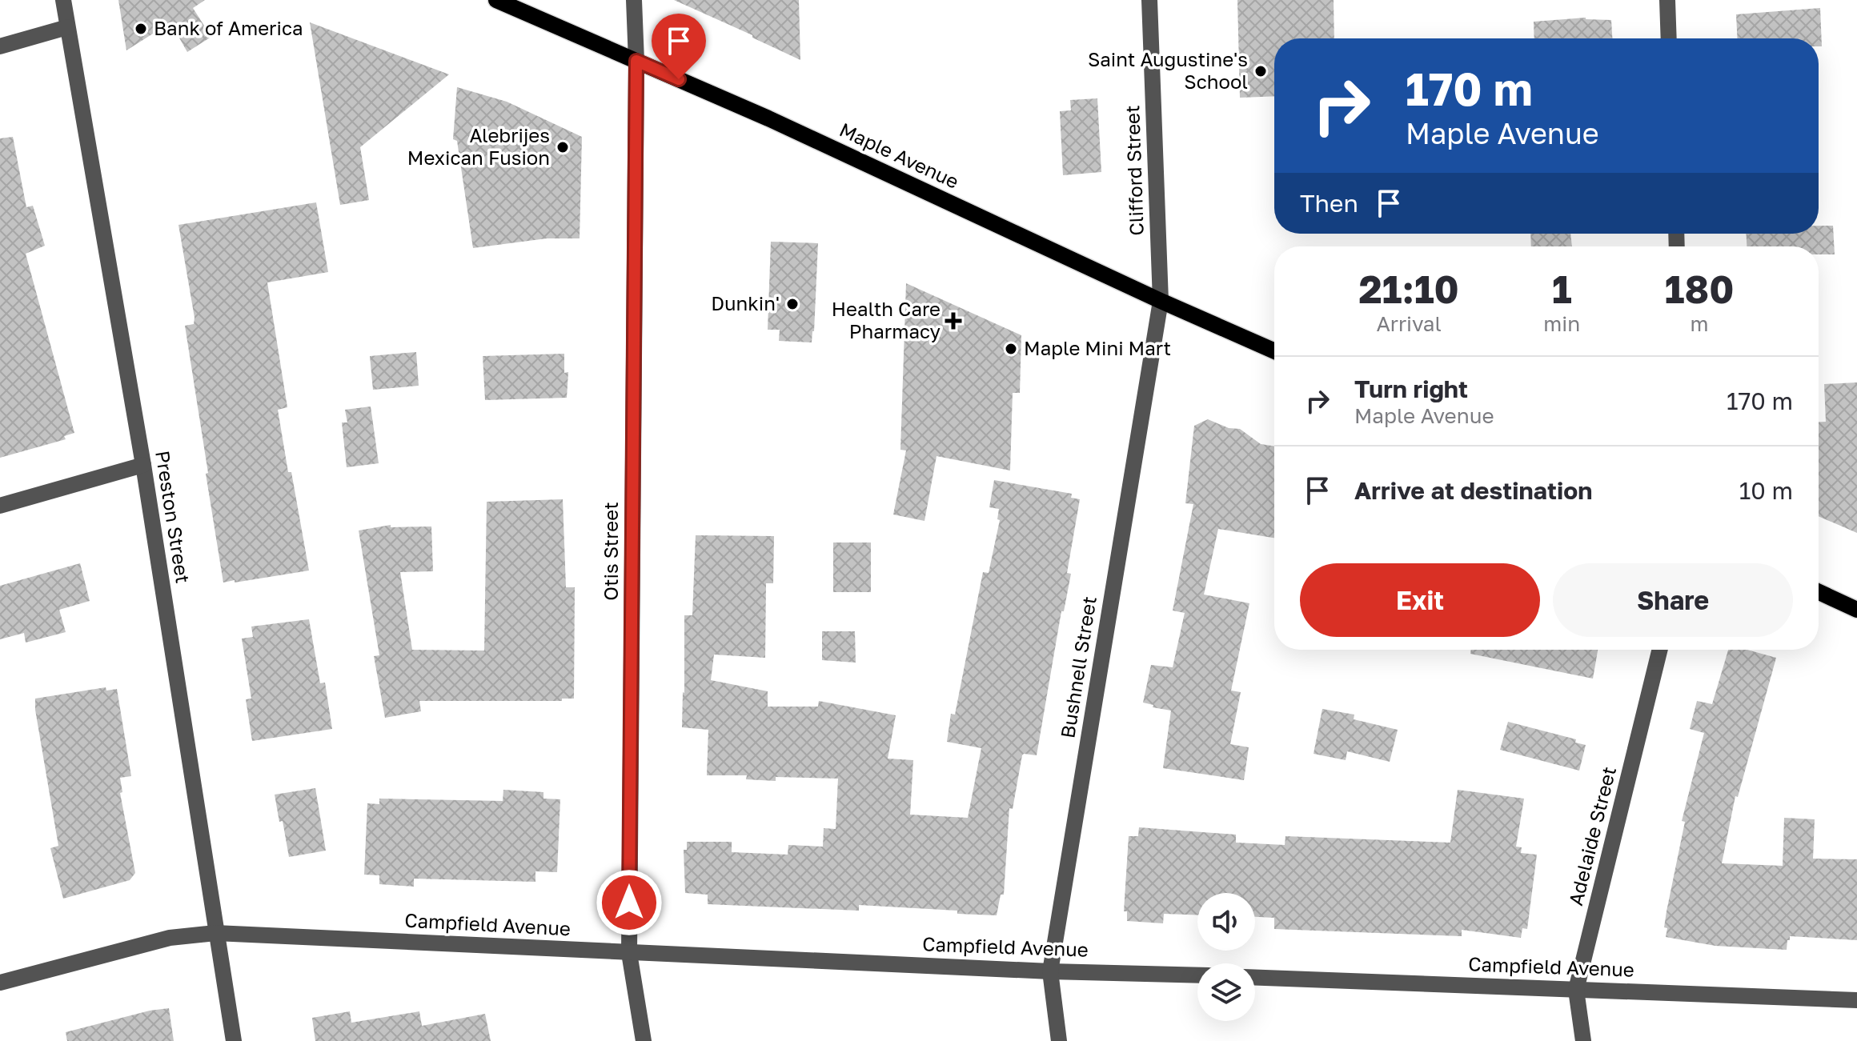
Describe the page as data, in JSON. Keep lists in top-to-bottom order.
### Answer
{
  "streets": {
    "main road": ["Maple Avenue"],
    "street": [
      "Clifford Street",
      "Preston Street",
      "Otis Street",
      "Bushnell Street",
      "Adelaide Street",
      "Campfield Avenue"
    ]
  },
  "crossings": [
    ["Maple Avenue", "Clifford Street"],
    ["Maple Avenue", "Otis Street"],
    ["Maple Avenue", "Bushnell Street"],
    ["Clifford Street", "Bushnell Street"],
    ["Preston Street", "Campfield Avenue"],
    ["Otis Street", "Campfield Avenue"],
    ["Bushnell Street", "Campfield Avenue"],
    ["Adelaide Street", "Campfield Avenue"]
  ],
  "places": {
    "other": [
      "Bank of America",
      "Saint Augustine's School",
      "Alebrijes Mexican Fusion",
      "Dunkin'",
      "Maple Mini Mart"
    ],
    "health": ["Health Care Pharmacy"]
  },
  "page": {
    "turn": ["170 m", "Maple Avenue"],
    "then": "Then",
    "eta": [
      "21:10",
      "Arrival",
      "1",
      "min",
      "180",
      "m"
    ],
    "list": [
      {
        "name": "Turn right",
        "note": "Maple Avenue",
        "value": "170 m"
      },
      {
        "name": "Arrive at destination",
        "value": "10 m"
      }
    ],
    "buttons": ["Exit", "Share"]
  }
}
